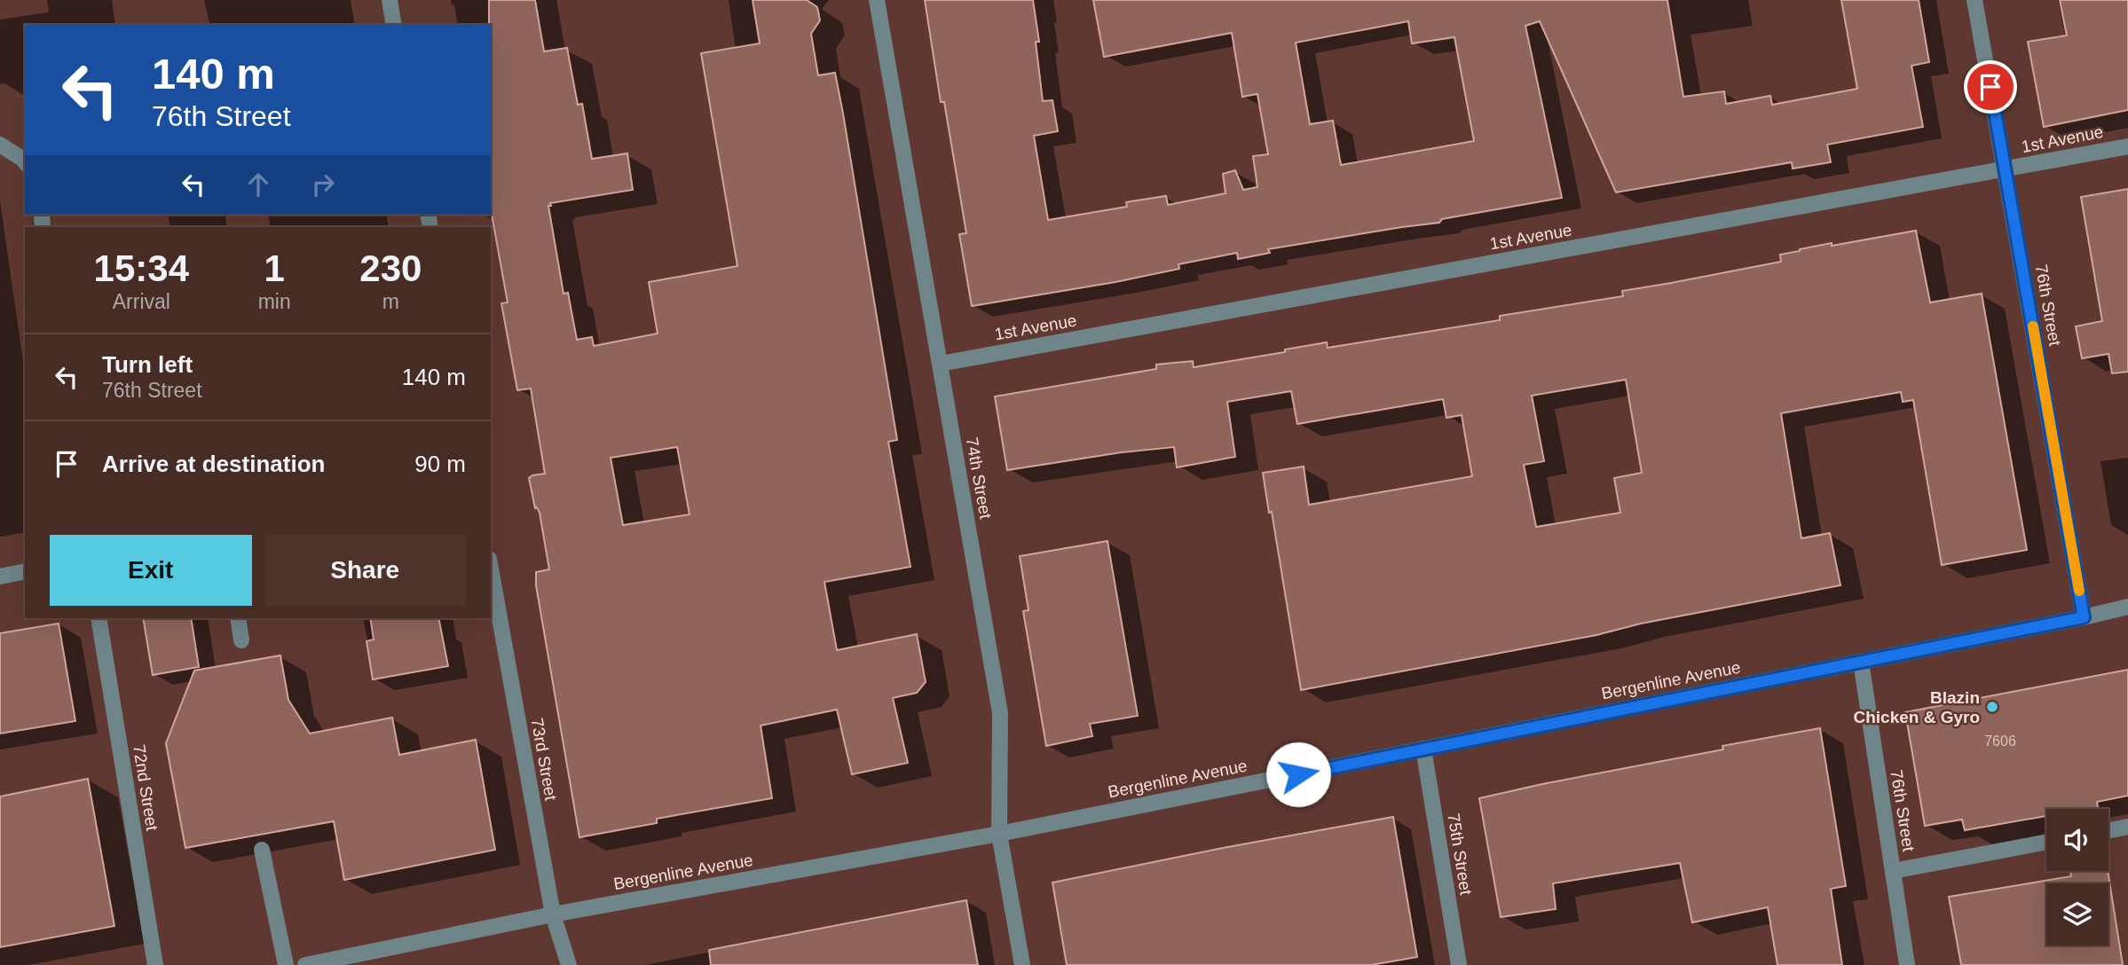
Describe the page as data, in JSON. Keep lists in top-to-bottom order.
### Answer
{
  "streets": {
    "street": [
      "1st Avenue",
      "76th Street",
      "74th Street",
      "Bergenline Avenue",
      "73rd Street",
      "72nd Street",
      "75th Street"
    ]
  },
  "crossings": [
    ["1st Avenue", "76th Street"],
    ["1st Avenue", "74th Street"],
    ["76th Street", "Bergenline Avenue"],
    ["74th Street", "Bergenline Avenue"],
    ["Bergenline Avenue", "73rd Street"],
    ["Bergenline Avenue", "75th Street"]
  ],
  "places": ["Blazin Chicken & Gyro"],
  "house_numbers": ["7606"],
  "page": {
    "turn": ["140 m", "76th Street"],
    "eta": [
      "15:34",
      "Arrival",
      "1",
      "min",
      "230",
      "m"
    ],
    "list": [
      {
        "name": "Turn left",
        "note": "76th Street",
        "value": "140 m"
      },
      {
        "name": "Arrive at destination",
        "value": "90 m"
      }
    ],
    "buttons": ["Exit", "Share"]
  }
}
